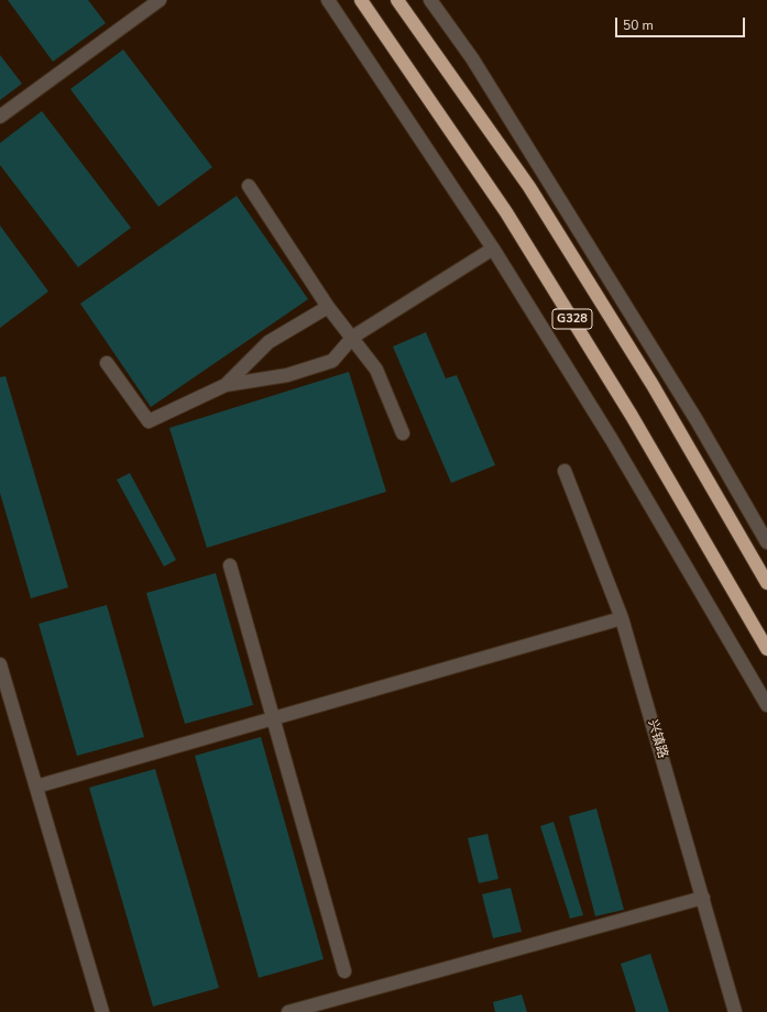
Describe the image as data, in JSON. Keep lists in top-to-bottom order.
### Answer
{
  "streets": {
    "highway": ["G328"],
    "street": ["兴镇路"]
  },
  "scale_bar": "50 m"
}
